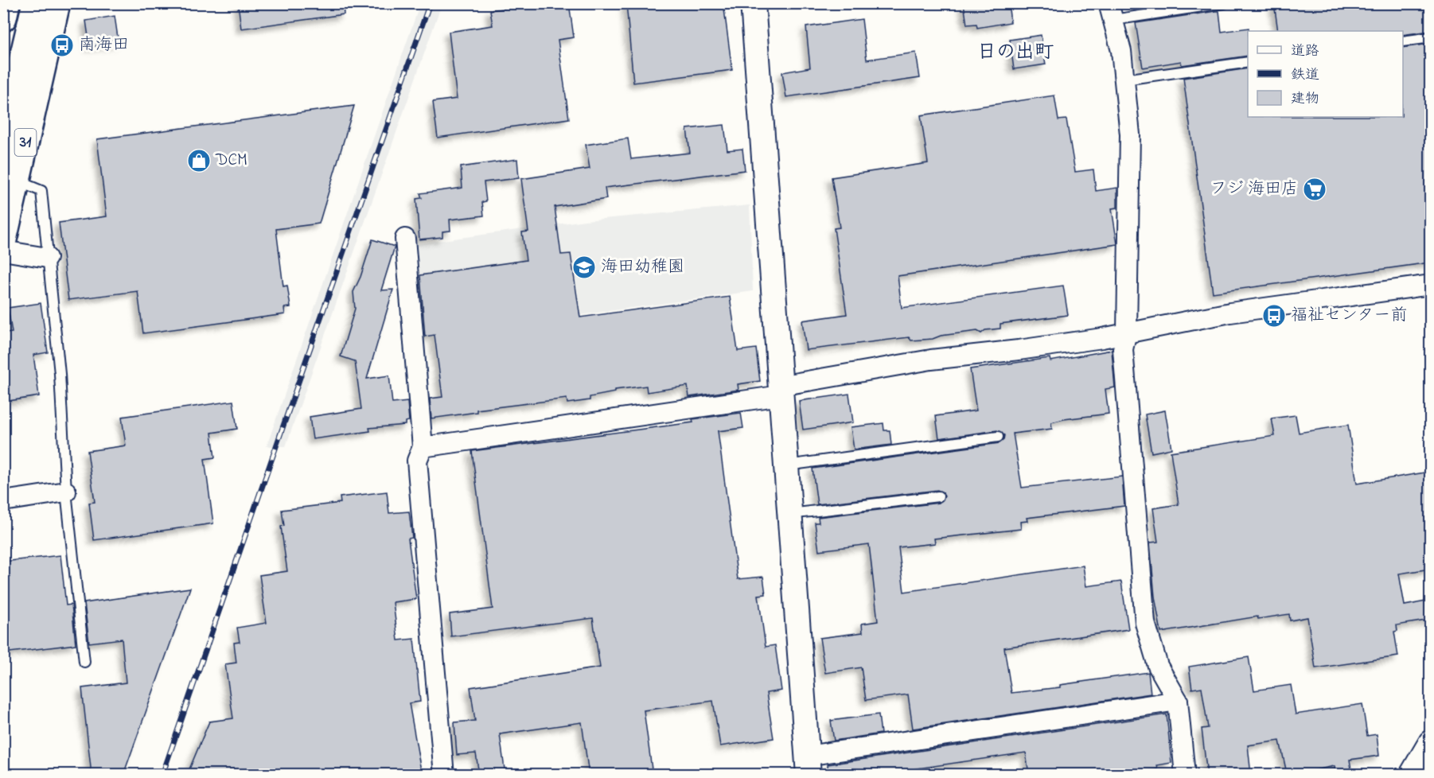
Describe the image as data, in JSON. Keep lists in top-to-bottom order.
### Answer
{
  "streets": {
    "highway": ["31"]
  },
  "districts": ["日の出町"],
  "places": {
    "bus stop": ["南海田", "福祉センター前"],
    "shop": ["DCM"],
    "supermarket": ["フジ 海田店"],
    "school or university": ["海田幼稚園"]
  },
  "legend": ["道路", "鉄道", "建物"]
}
